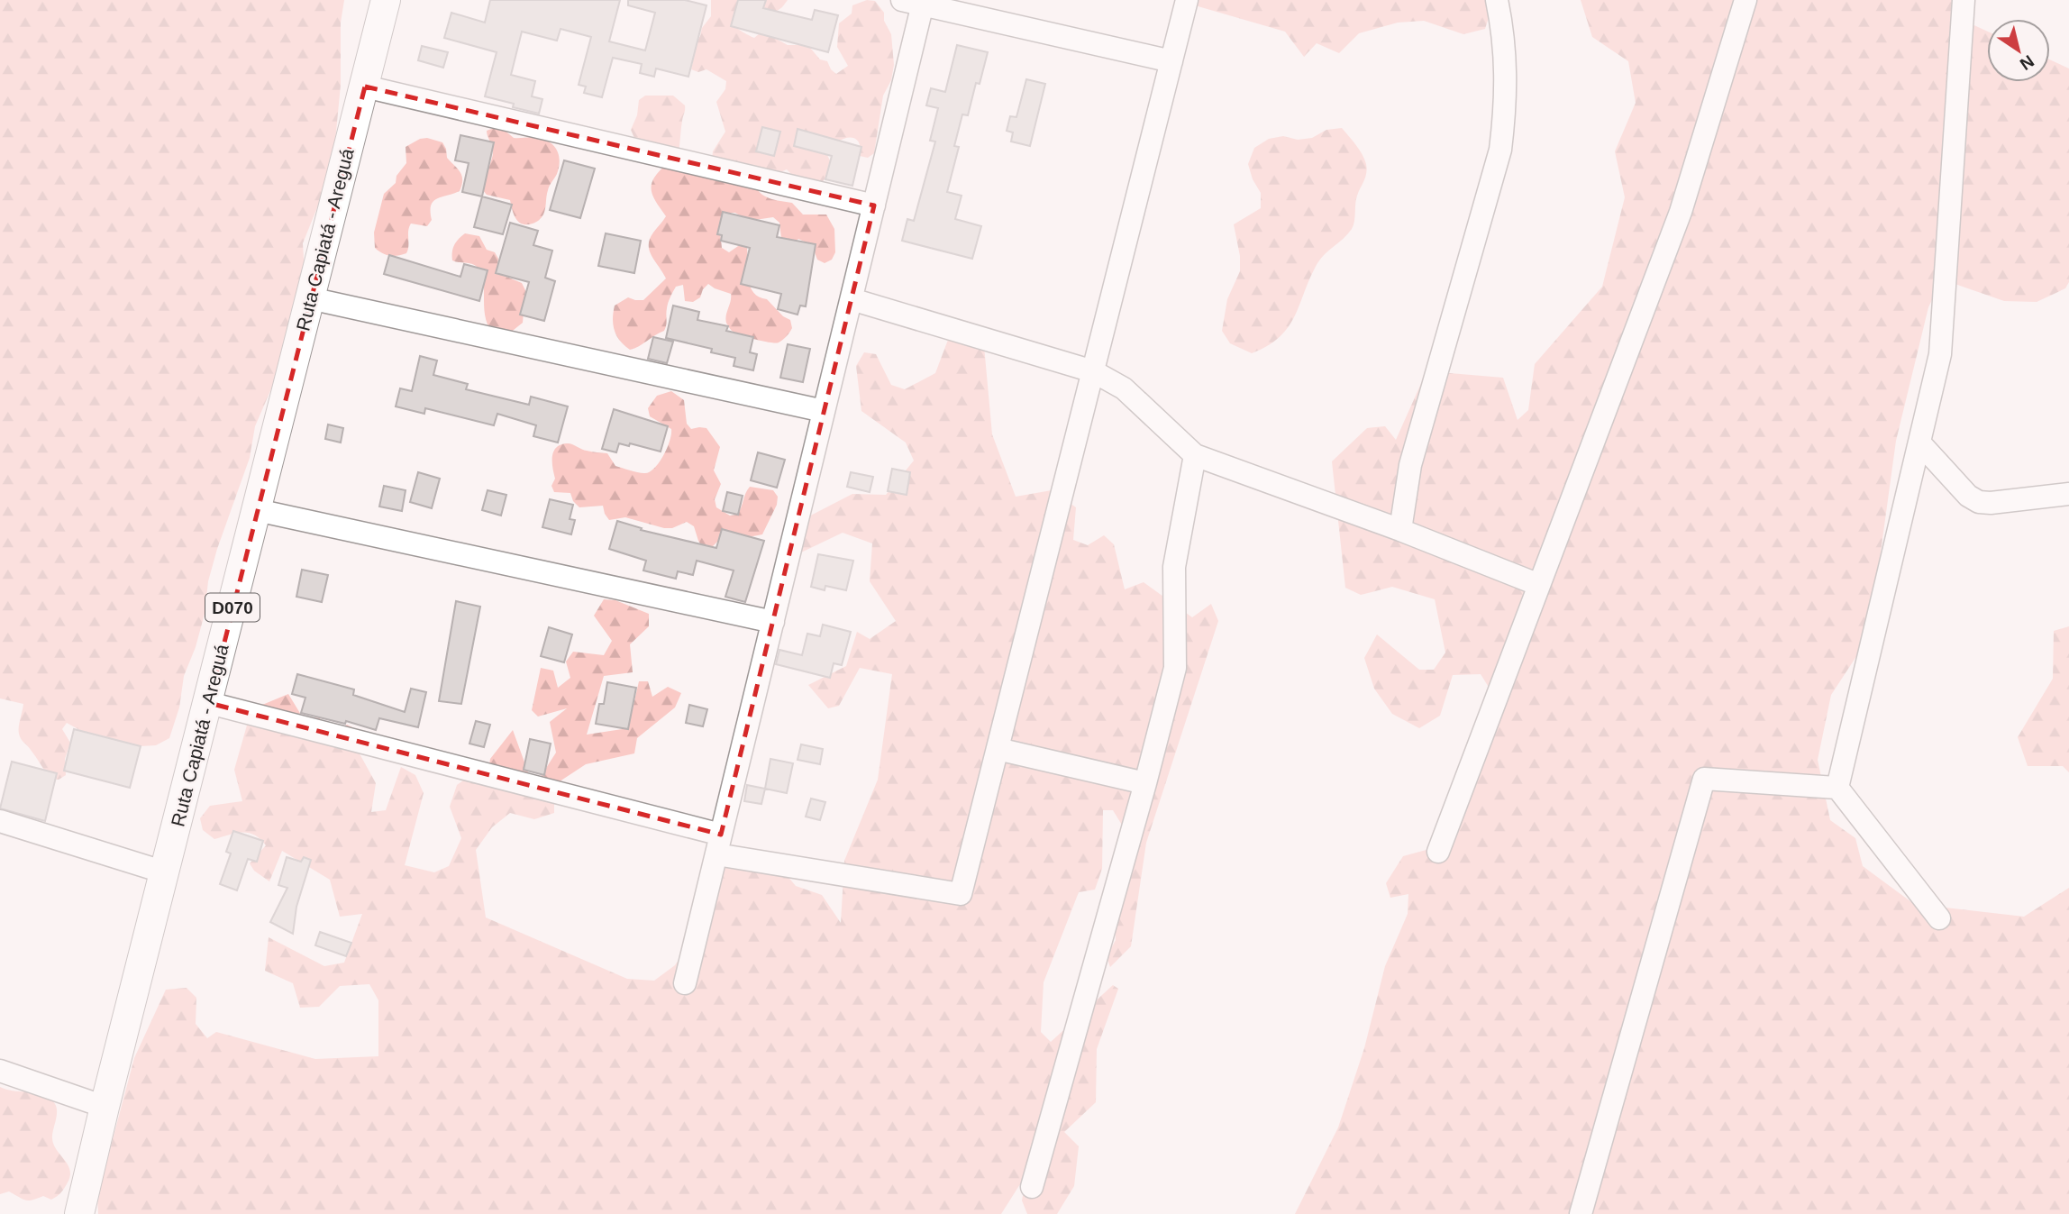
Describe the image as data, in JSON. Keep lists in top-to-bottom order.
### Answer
{
  "streets": {
    "main road": ["Ruta Capiatá - Areguá", "D070"]
  },
  "north": "bottom right"
}
